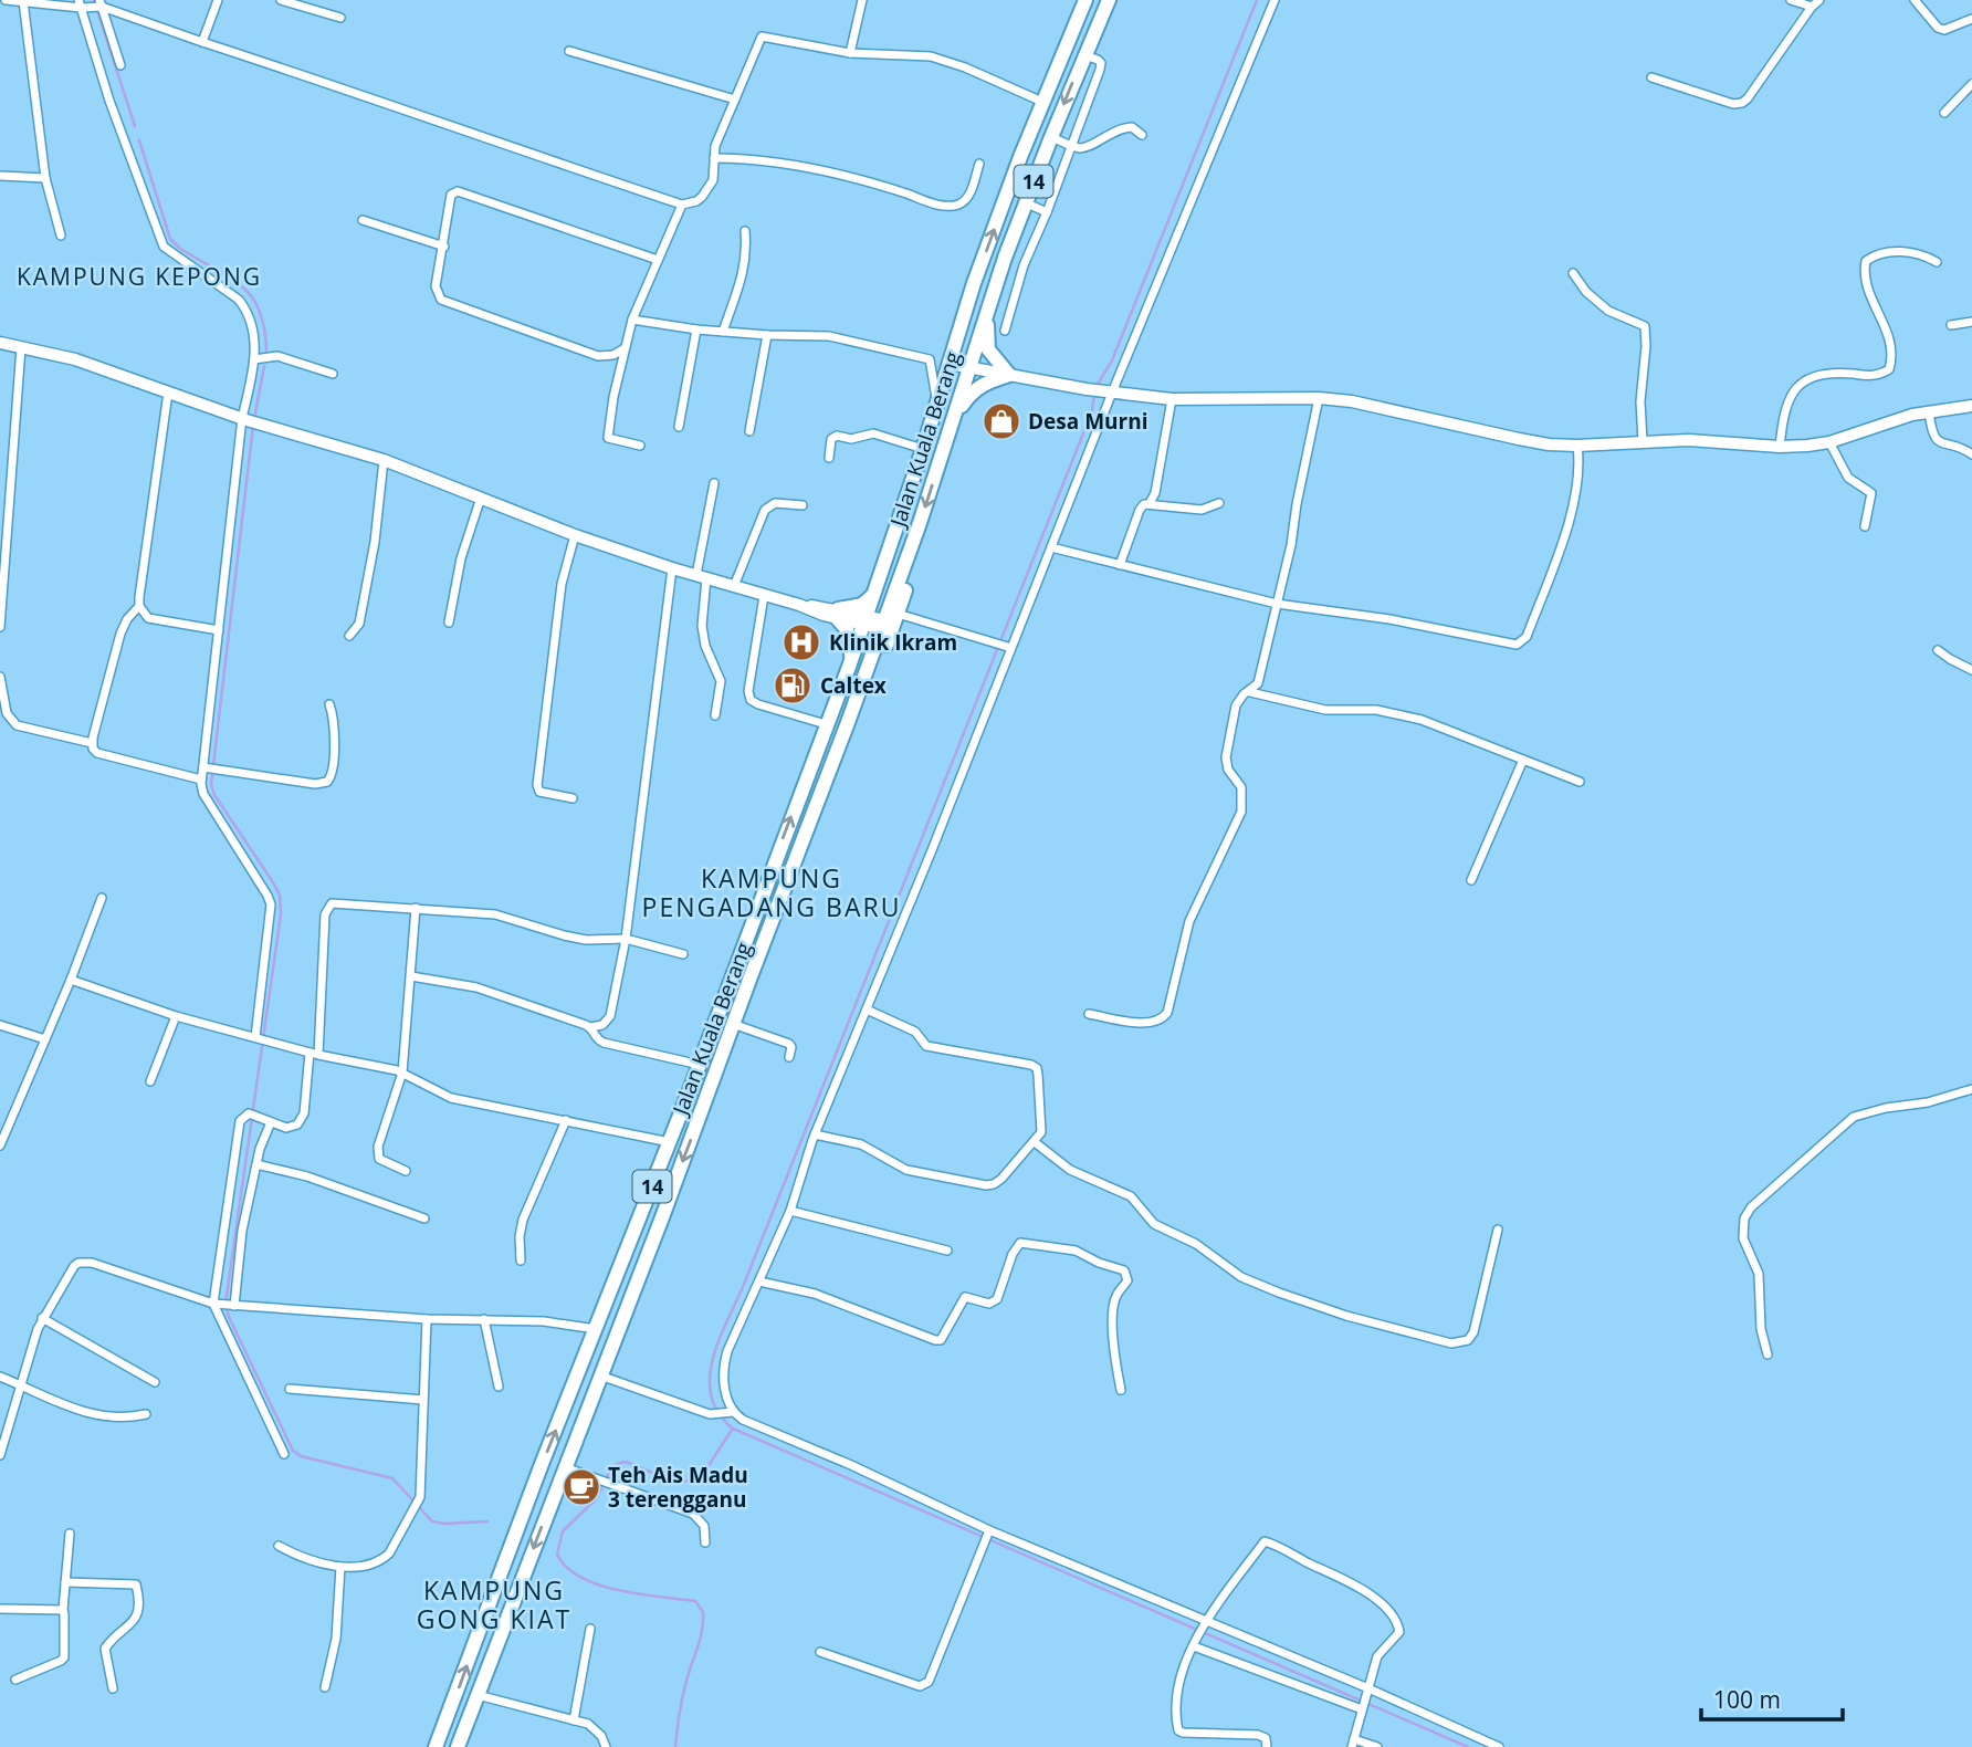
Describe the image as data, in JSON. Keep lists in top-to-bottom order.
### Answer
{
  "streets": {
    "highway": ["14", "Jalan Kuala Berang"]
  },
  "districts": ["KAMPUNG KEPONG", "KAMPUNG PENGADANG BARU", "KAMPUNG GONG KIAT"],
  "places": {
    "shop": ["Desa Murni"],
    "hospital": ["Klinik Ikram"],
    "fuel station": ["Caltex"],
    "cafe": ["Teh Ais Madu 3 terengganu"]
  },
  "scale_bar": "100 m"
}
